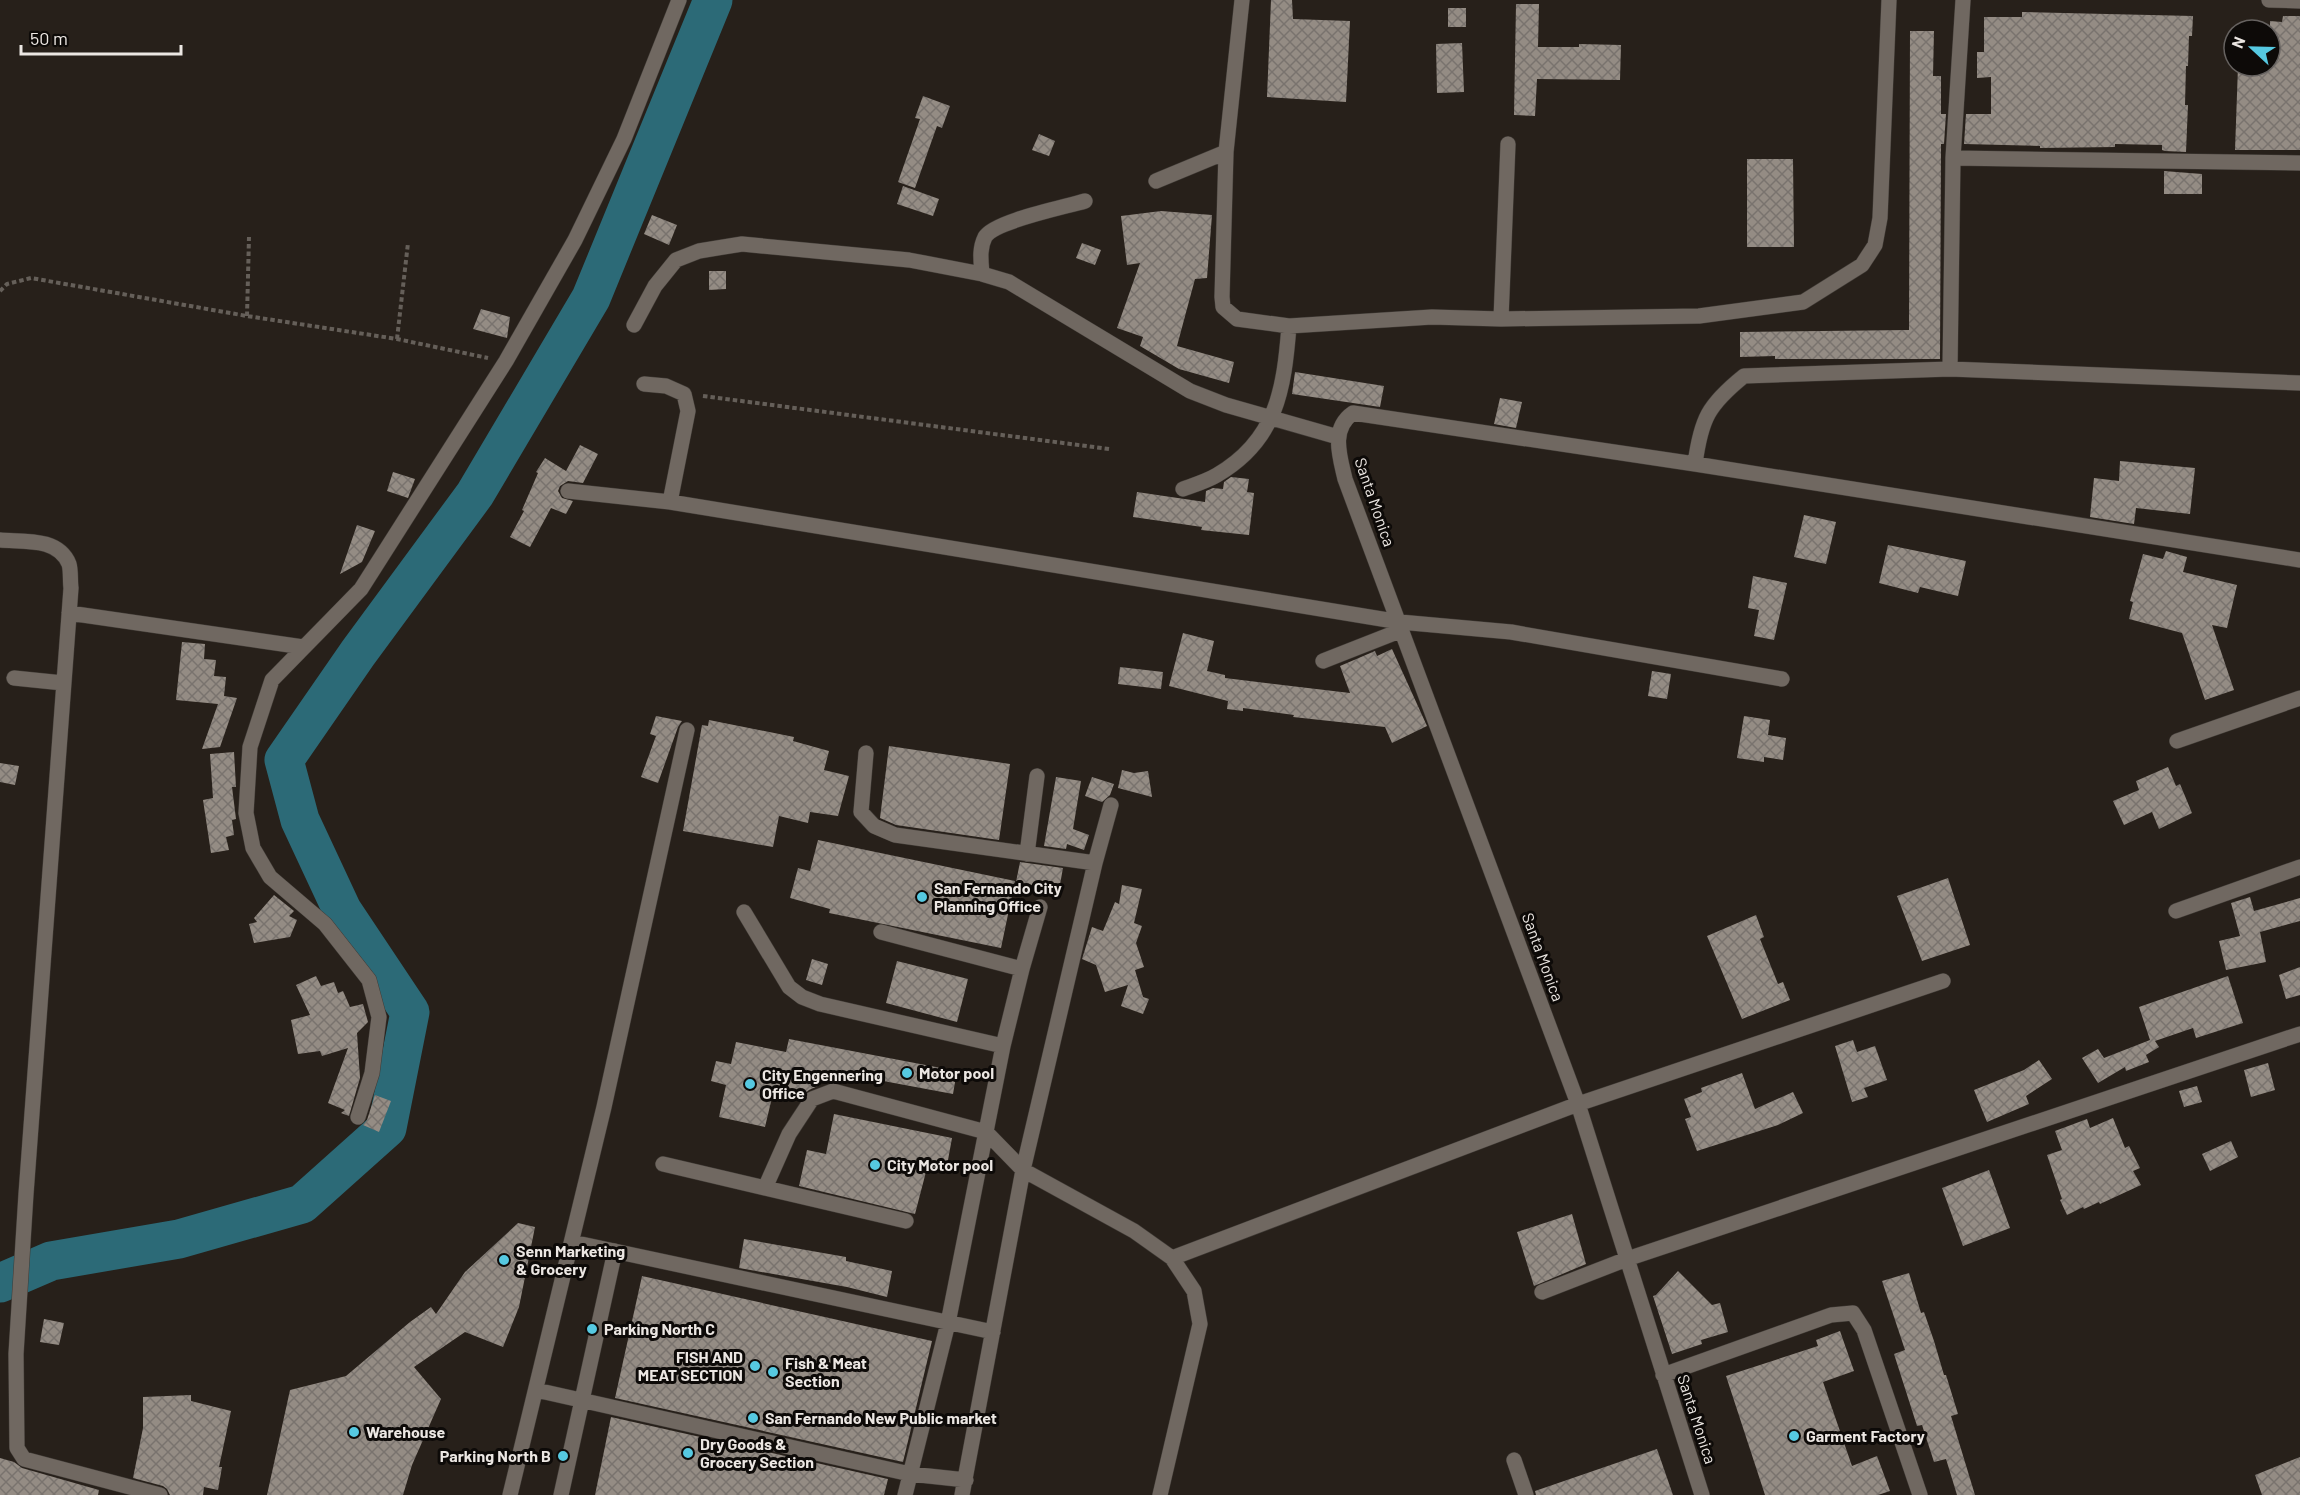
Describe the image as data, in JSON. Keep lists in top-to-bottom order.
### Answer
{
  "streets": {
    "street": ["Santa Monica"]
  },
  "places": [
    "San Fernando City Planning Office",
    "Motor pool",
    "City Engennering Office",
    "City Motor pool",
    "Senn Marketing & Grocery",
    "Parking North C",
    "FISH AND MEAT SECTION",
    "Fish & Meat Section",
    "San Fernando New Public market",
    "Warehouse",
    "Garment Factory",
    "Dry Goods & Grocery Section",
    "Parking North B"
  ],
  "scale_bar": "50 m",
  "north": "left"
}
